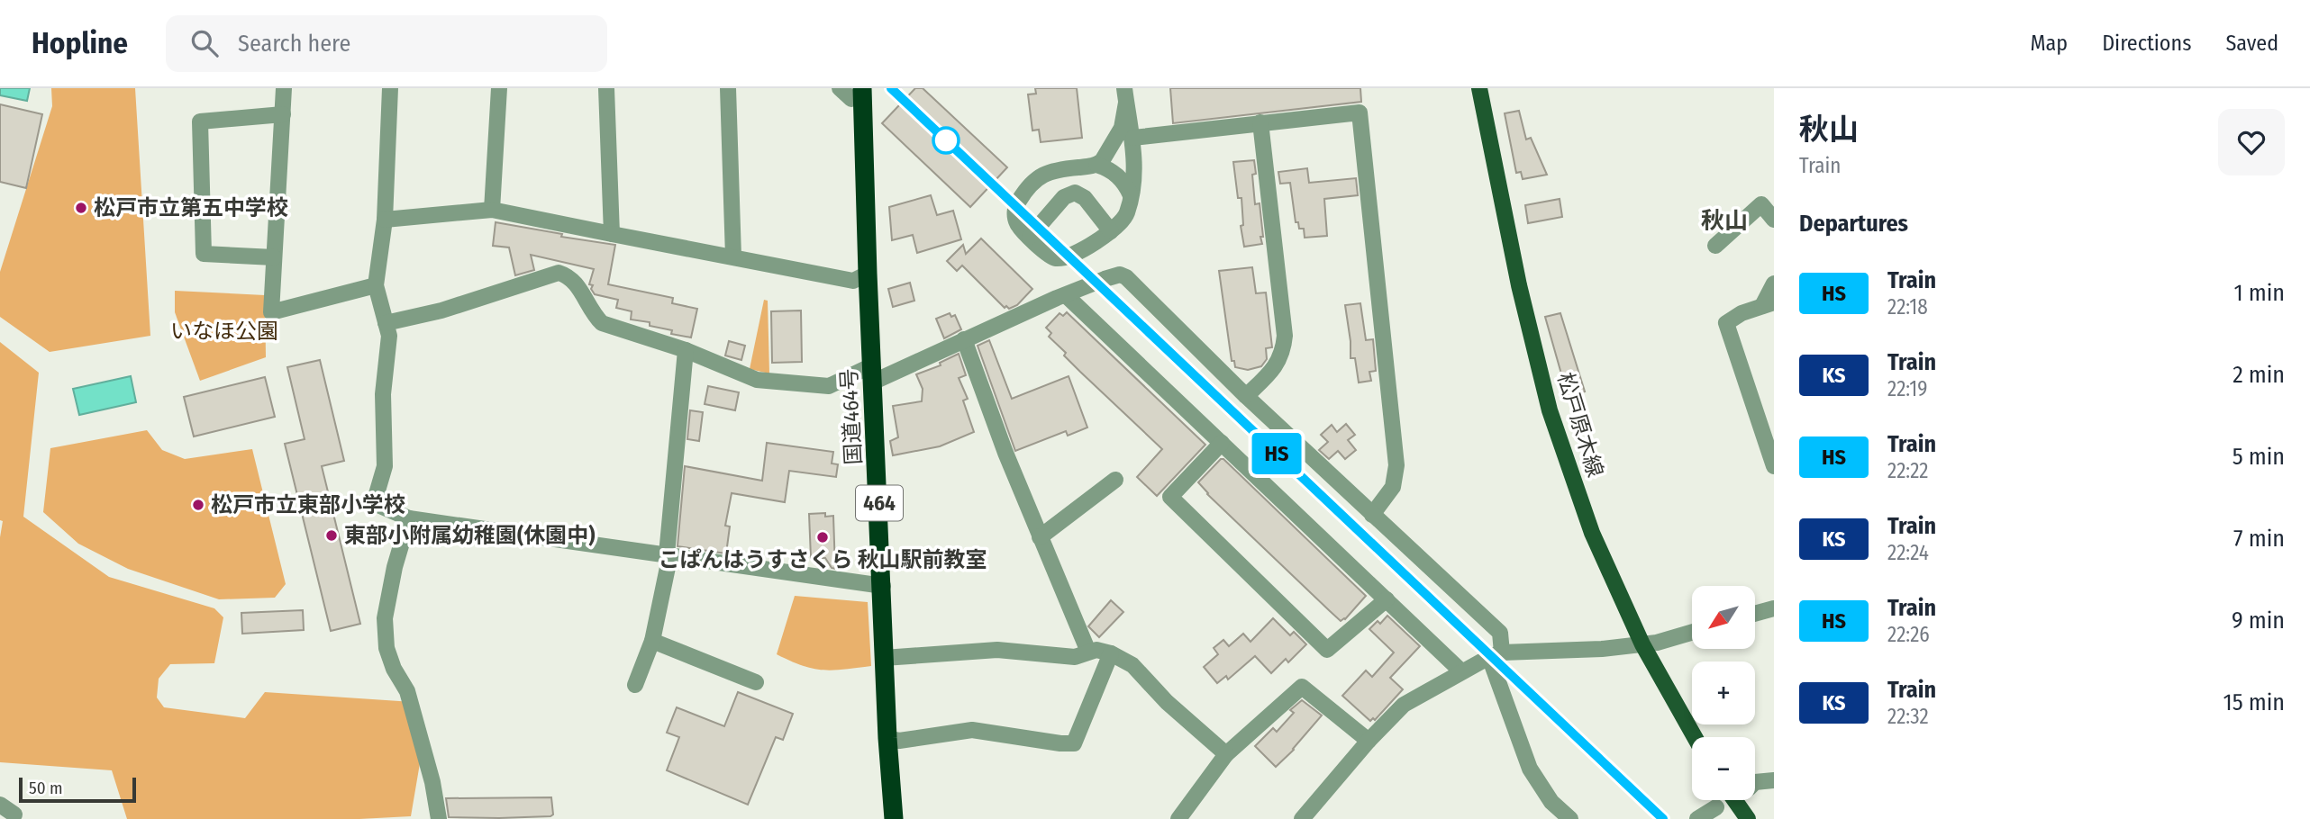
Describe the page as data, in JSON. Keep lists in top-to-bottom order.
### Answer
{
  "streets": {
    "highway": ["国道464号", "464"],
    "main road": ["松戸原木線"]
  },
  "districts": ["秋山"],
  "parks": ["いなほ公園"],
  "places": [
    "松戸市立第五中学校",
    "松戸市立東部小学校",
    "東部小附属幼稚園(休園中)",
    "こぱんはうすさくら 秋山駅前教室"
  ],
  "scale_bar": "50 m",
  "north": "bottom left",
  "page": {
    "header": "Hopline",
    "search": "Search here",
    "nav": ["Map", "Directions", "Saved"],
    "on_map": "HS",
    "heading": [
      ["秋山", "Train"],
      "Departures"
    ],
    "list": [
      {
        "mark": "HS",
        "name": "Train",
        "note": "22:18",
        "value": "1 min"
      },
      {
        "mark": "KS",
        "name": "Train",
        "note": "22:19",
        "value": "2 min"
      },
      {
        "mark": "HS",
        "name": "Train",
        "note": "22:22",
        "value": "5 min"
      },
      {
        "mark": "KS",
        "name": "Train",
        "note": "22:24",
        "value": "7 min"
      },
      {
        "mark": "HS",
        "name": "Train",
        "note": "22:26",
        "value": "9 min"
      },
      {
        "mark": "KS",
        "name": "Train",
        "note": "22:32",
        "value": "15 min"
      }
    ],
    "map_buttons": ["+", "−"],
    "scale": "50 m"
  }
}
